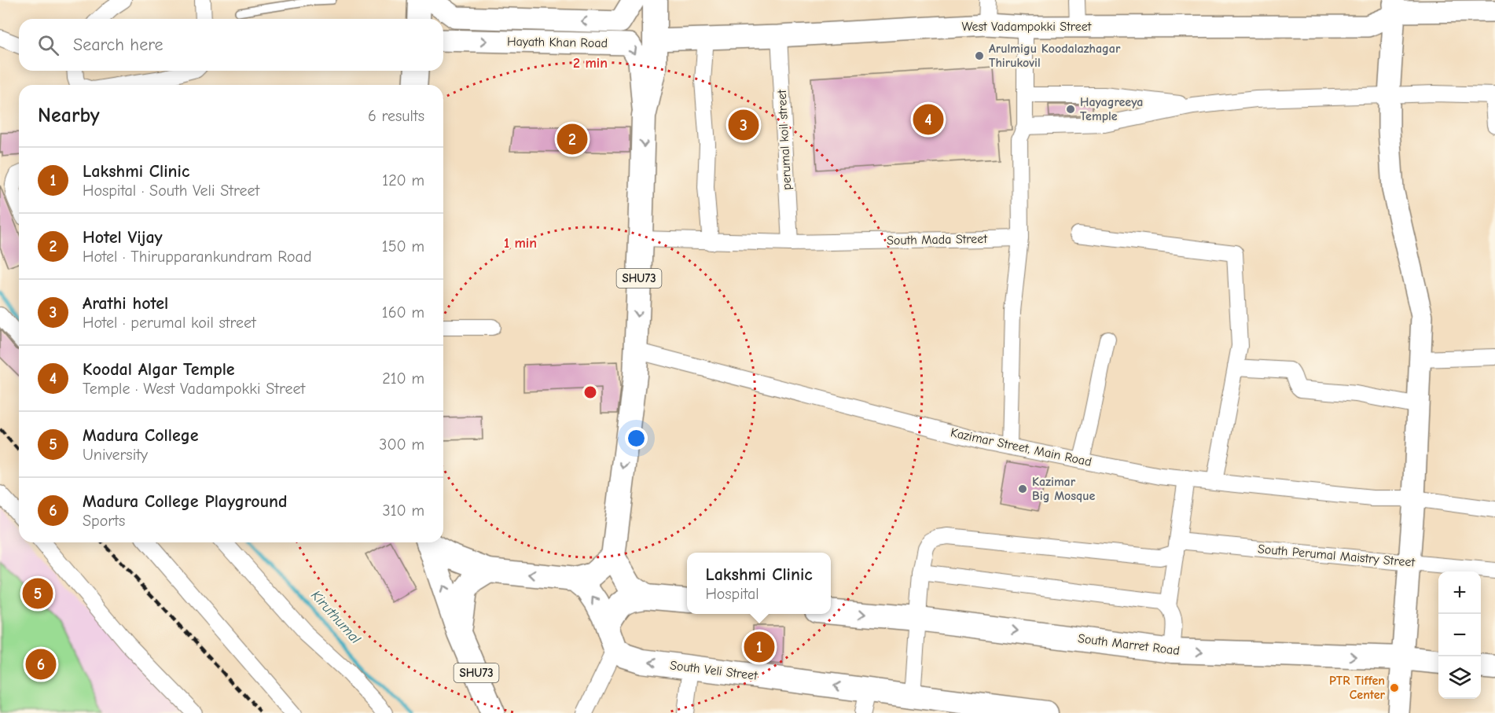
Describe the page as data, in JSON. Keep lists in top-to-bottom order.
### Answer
{
  "streets": {
    "main road": ["SHU73", "South Marret Road", "South Veli Street"],
    "street": [
      "West Vadampokki Street",
      "Hayath Khan Road",
      "perumal koil street",
      "South Mada Street",
      "Kazimar Street, Main Road",
      "South Perumal Maistry Street"
    ]
  },
  "crossings": [
    ["West Vadampokki Street", "perumal koil street"],
    ["West Vadampokki Street", "SHU73"],
    ["Hayath Khan Road", "SHU73"],
    ["perumal koil street", "South Mada Street"],
    ["South Mada Street", "SHU73"],
    ["SHU73", "Kazimar Street, Main Road"]
  ],
  "one_way": ["South Marret Road", "South Veli Street"],
  "water": ["Kiruthumal"],
  "places": [
    "Arulmigu Koodalazhagar Thirukovil",
    "Hayagreeya Temple",
    "Kazimar Big Mosque",
    "PTR Tiffen Center"
  ],
  "page": {
    "search": "Search here",
    "heading": ["Nearby", "6 results"],
    "pins": [
      "4",
      "3",
      "2",
      "5",
      "1",
      "6"
    ],
    "list": [
      {
        "mark": "1",
        "name": "Lakshmi Clinic",
        "note": "Hospital · South Veli Street",
        "value": "120 m"
      },
      {
        "mark": "2",
        "name": "Hotel Vijay",
        "note": "Hotel · Thirupparankundram Road",
        "value": "150 m"
      },
      {
        "mark": "3",
        "name": "Arathi hotel",
        "note": "Hotel · perumal koil street",
        "value": "160 m"
      },
      {
        "mark": "4",
        "name": "Koodal Algar Temple",
        "note": "Temple · West Vadampokki Street",
        "value": "210 m"
      },
      {
        "mark": "5",
        "name": "Madura College",
        "note": "University",
        "value": "300 m"
      },
      {
        "mark": "6",
        "name": "Madura College Playground",
        "note": "Sports",
        "value": "310 m"
      }
    ],
    "popup": ["Lakshmi Clinic", "Hospital"],
    "map_buttons": ["+", "−"]
  },
  "rings": ["2 min", "1 min"]
}
